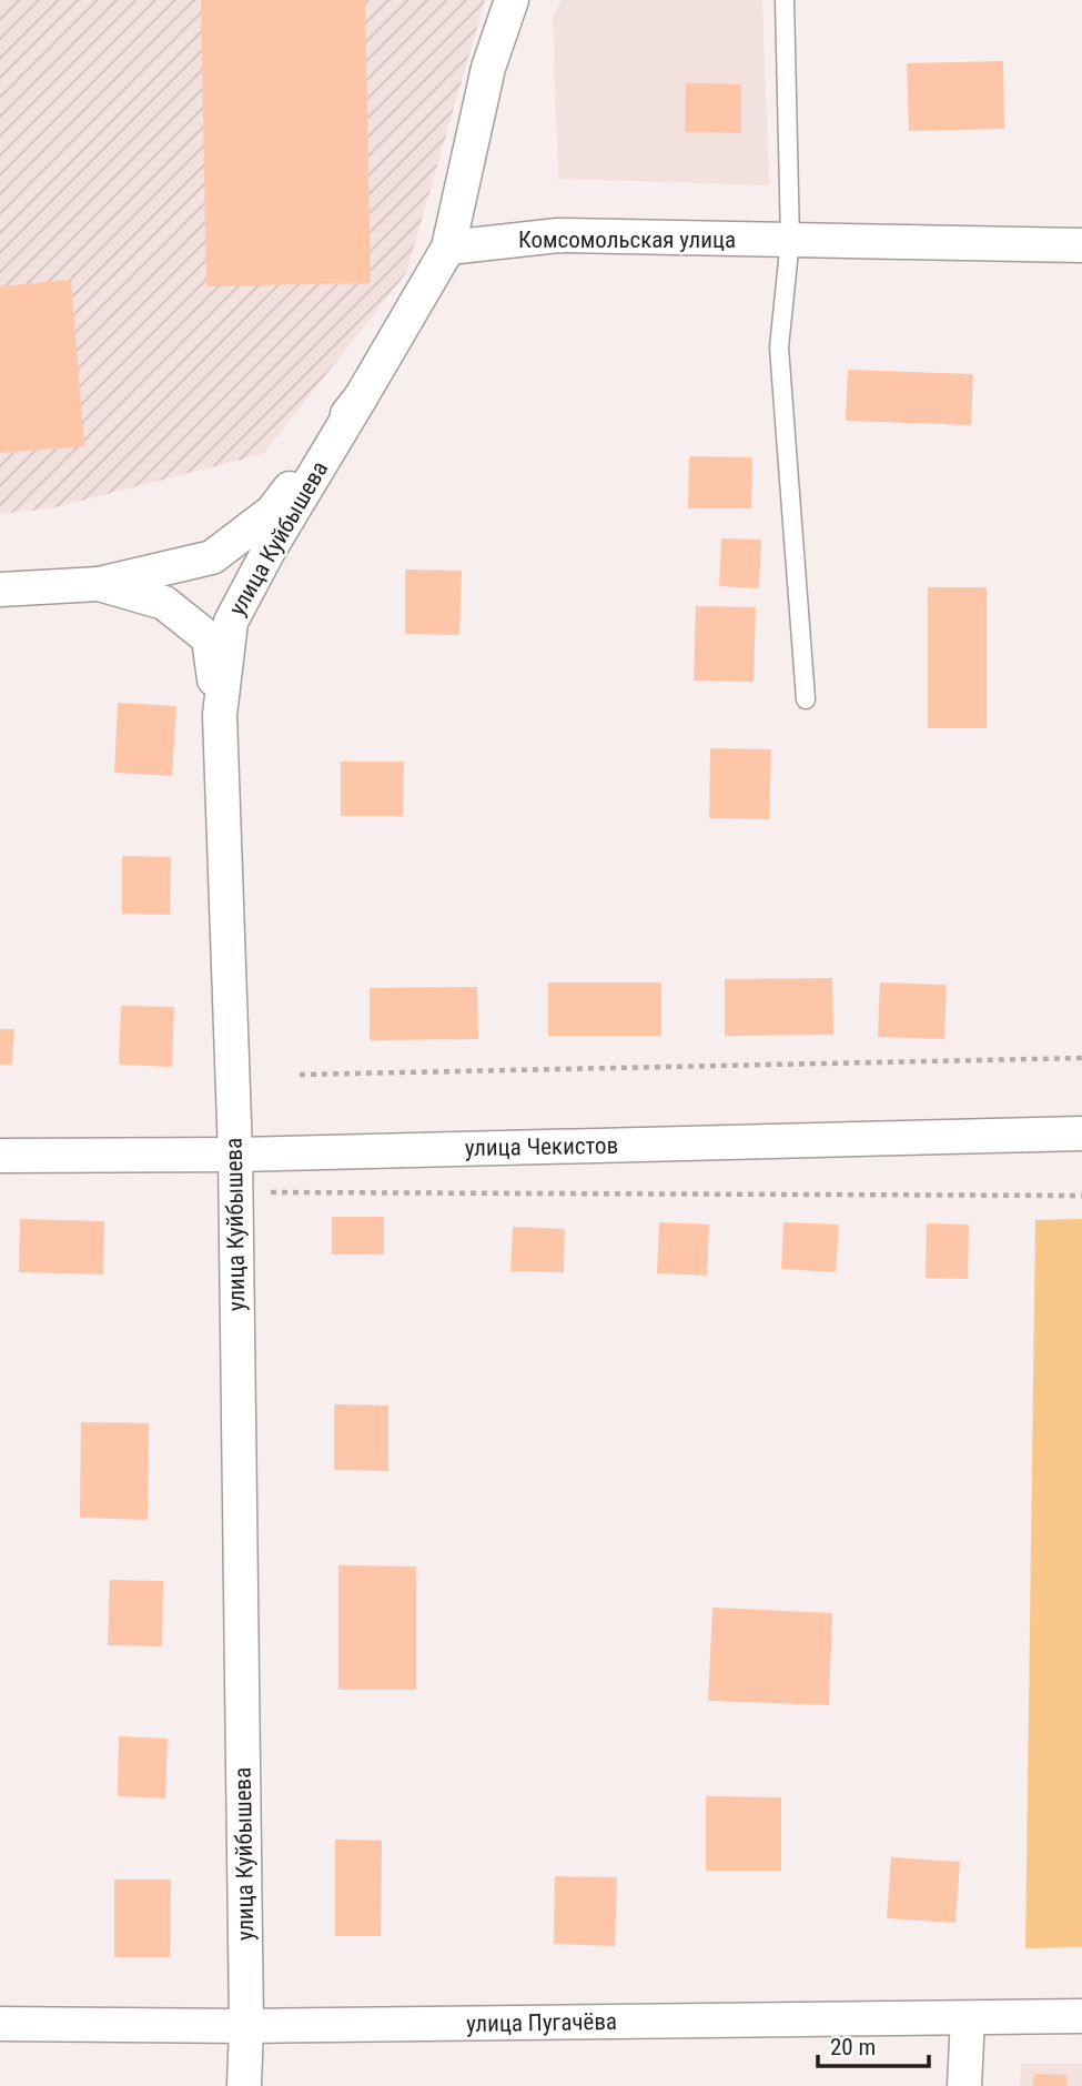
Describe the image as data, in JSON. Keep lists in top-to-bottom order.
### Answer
{
  "streets": {
    "street": [
      "Комсомольская улица",
      "улица Куйбышева",
      "улица Чекистов",
      "улица Пугачёва"
    ]
  },
  "crossings": [
    ["улица Куйбышева", "улица Чекистов"],
    ["улица Куйбышева", "улица Пугачёва"]
  ],
  "scale_bar": "20 m"
}
